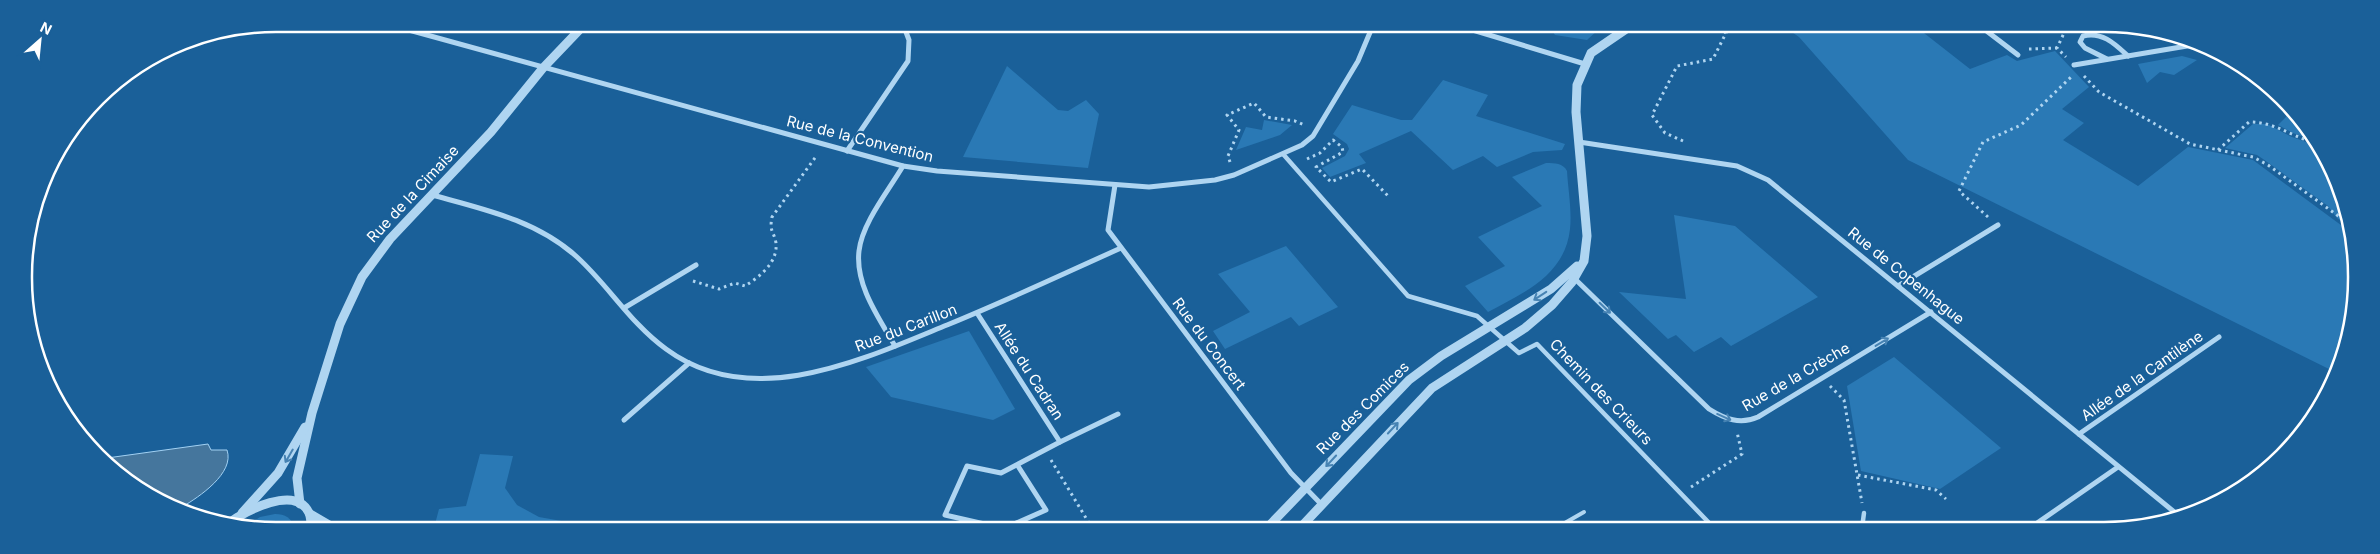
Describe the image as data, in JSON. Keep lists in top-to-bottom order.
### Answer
{
  "streets": {
    "street": [
      "Rue de la Convention",
      "Rue de la Cimaise",
      "Rue de Copenhague",
      "Rue du Carillon",
      "Rue du Concert",
      "Allée du Cadran",
      "Allée de la Cantilène",
      "Rue de la Crèche",
      "Chemin des Crieurs",
      "Rue des Comices"
    ]
  },
  "crossings": [
    ["Rue de la Convention", "Rue de la Cimaise"],
    ["Rue de la Convention", "Rue du Concert"],
    ["Rue de la Convention", "Chemin des Crieurs"],
    ["Rue de la Cimaise", "Rue du Carillon"],
    ["Rue de Copenhague", "Allée de la Cantilène"],
    ["Rue de Copenhague", "Rue de la Crèche"],
    ["Rue de Copenhague", "Rue des Comices"],
    ["Rue du Carillon", "Rue du Concert"],
    ["Rue du Carillon", "Allée du Cadran"],
    ["Rue du Concert", "Rue des Comices"],
    ["Rue de la Crèche", "Rue des Comices"],
    ["Chemin des Crieurs", "Rue des Comices"]
  ],
  "one_way": ["Rue de la Crèche"],
  "north": "top right"
}
